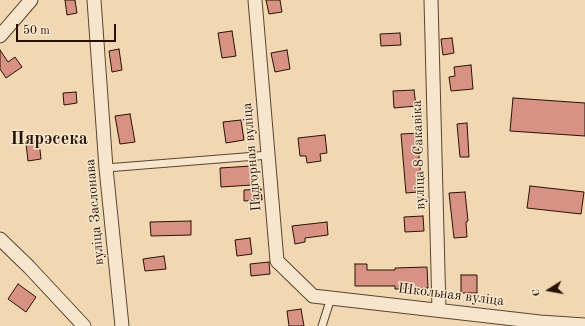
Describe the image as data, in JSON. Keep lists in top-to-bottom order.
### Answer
{
  "streets": {
    "street": [
      "вуліца 8 Сакавіка",
      "Падгорная вуліца",
      "вуліца Заслонава",
      "Школьная вуліца"
    ]
  },
  "crossings": [
    ["вуліца 8 Сакавіка", "Школьная вуліца"],
    ["Падгорная вуліца", "Школьная вуліца"]
  ],
  "districts": ["Пярэсека"],
  "scale_bar": "50 m",
  "north": "left"
}
